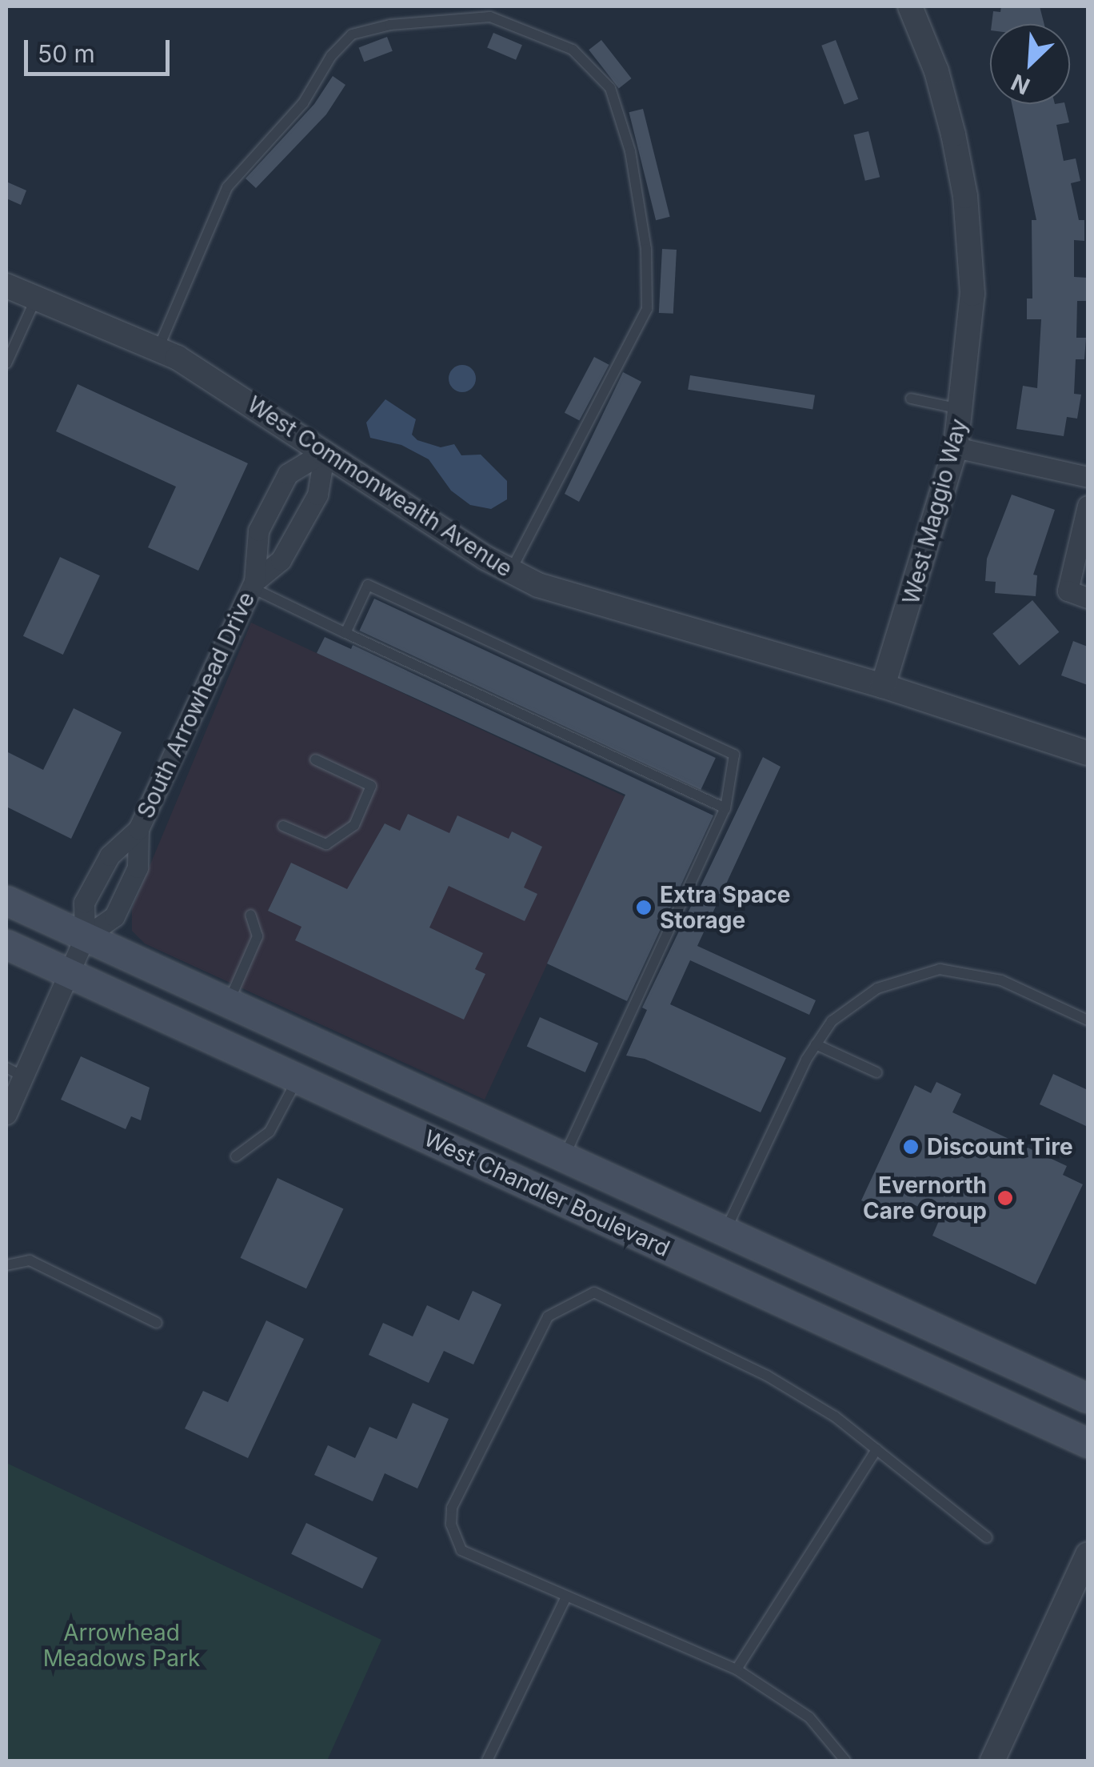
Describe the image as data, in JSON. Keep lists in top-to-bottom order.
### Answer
{
  "streets": {
    "main road": ["West Chandler Boulevard"],
    "street": ["West Commonwealth Avenue", "West Maggio Way", "South Arrowhead Drive"]
  },
  "crossings": [
    ["West Commonwealth Avenue", "West Maggio Way"],
    ["West Commonwealth Avenue", "South Arrowhead Drive"],
    ["South Arrowhead Drive", "West Chandler Boulevard"]
  ],
  "parks": ["Arrowhead Meadows Park"],
  "places": ["Extra Space Storage", "Discount Tire", "Evernorth Care Group"],
  "scale_bar": "50 m",
  "north": "bottom left"
}
